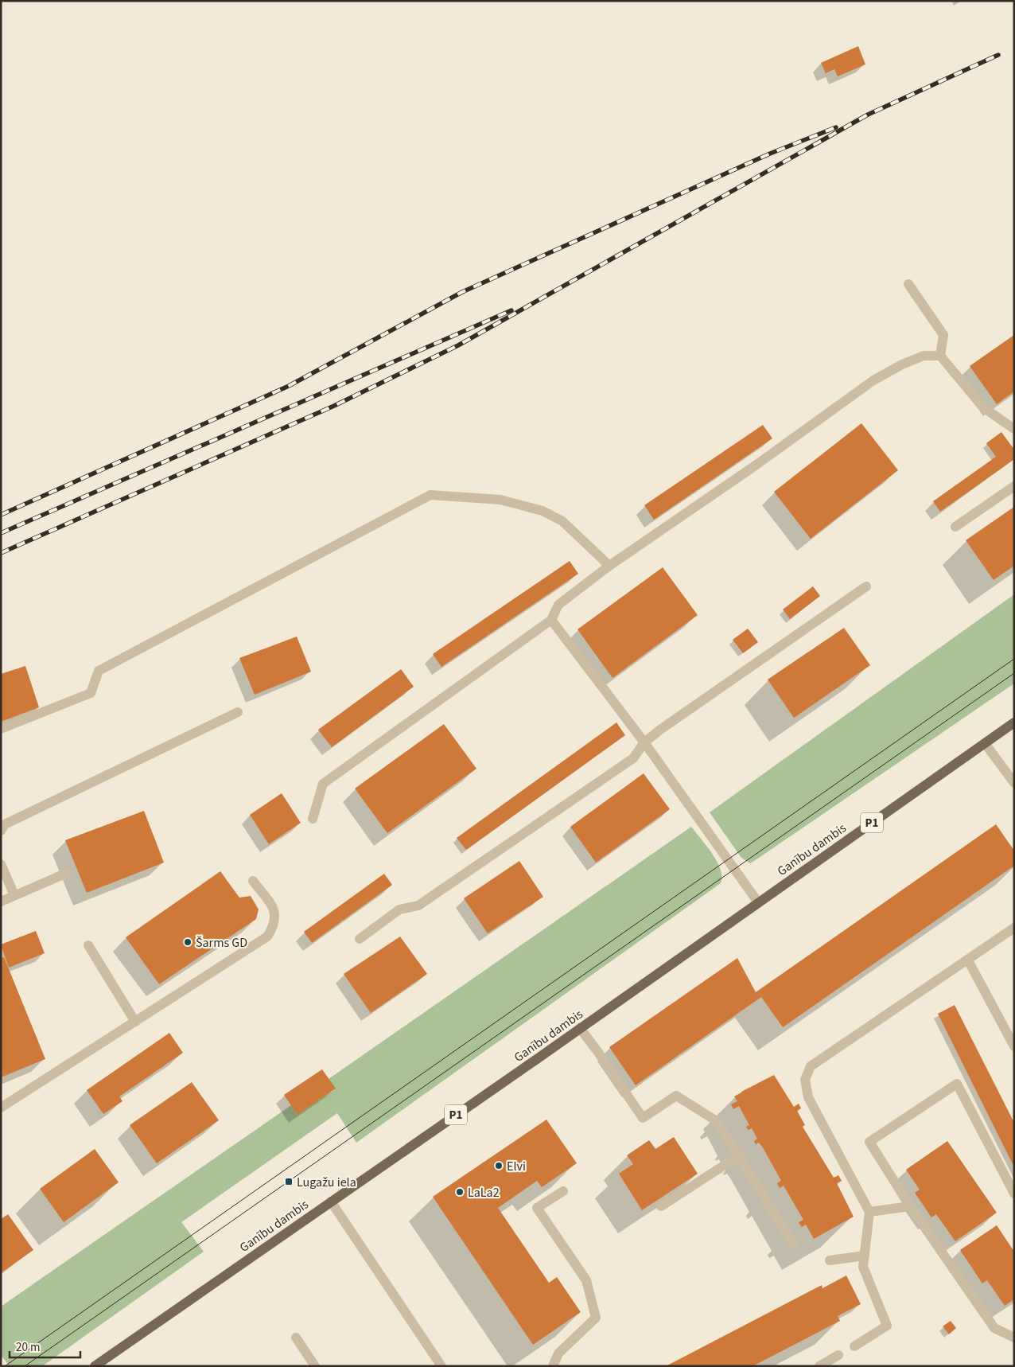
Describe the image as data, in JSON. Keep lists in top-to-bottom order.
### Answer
{
  "streets": {
    "main road": ["P1", "Ganību dambis"]
  },
  "places": {
    "other": ["Šarms GD", "Elvi", "LaLa2"],
    "transit": ["Lugažu iela"]
  },
  "scale_bar": "20 m"
}
